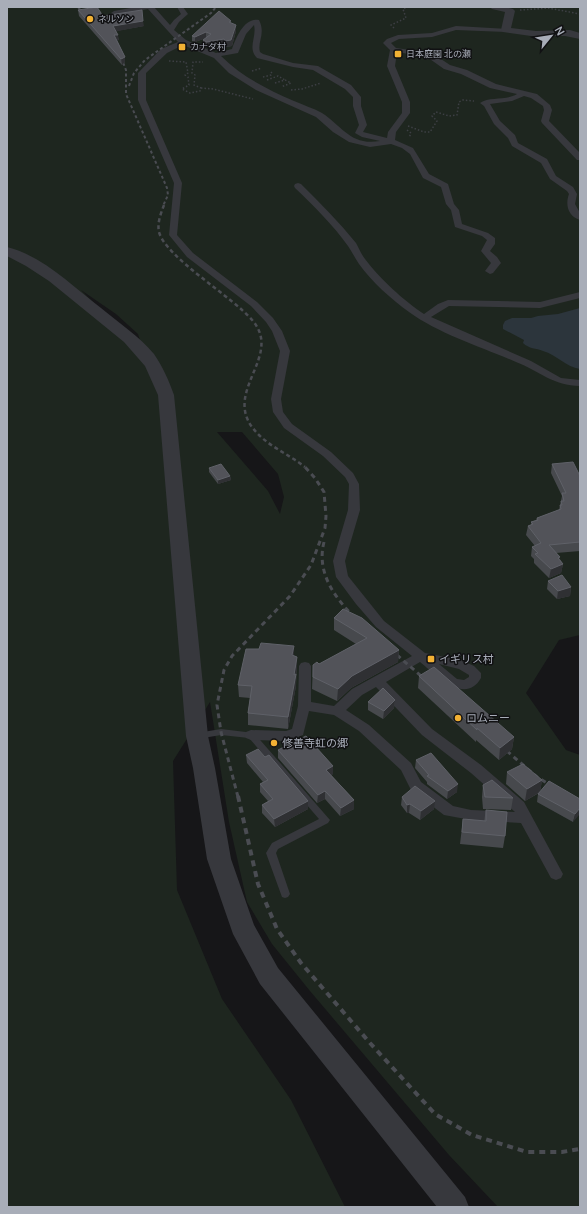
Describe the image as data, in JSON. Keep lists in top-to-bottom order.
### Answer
{
  "places": {
    "other": ["ネルソン", "ロムニー", "修善寺虹の郷"],
    "transit": ["カナダ村", "日本庭園 北の瀬", "イギリス村"]
  },
  "north": "top right"
}
